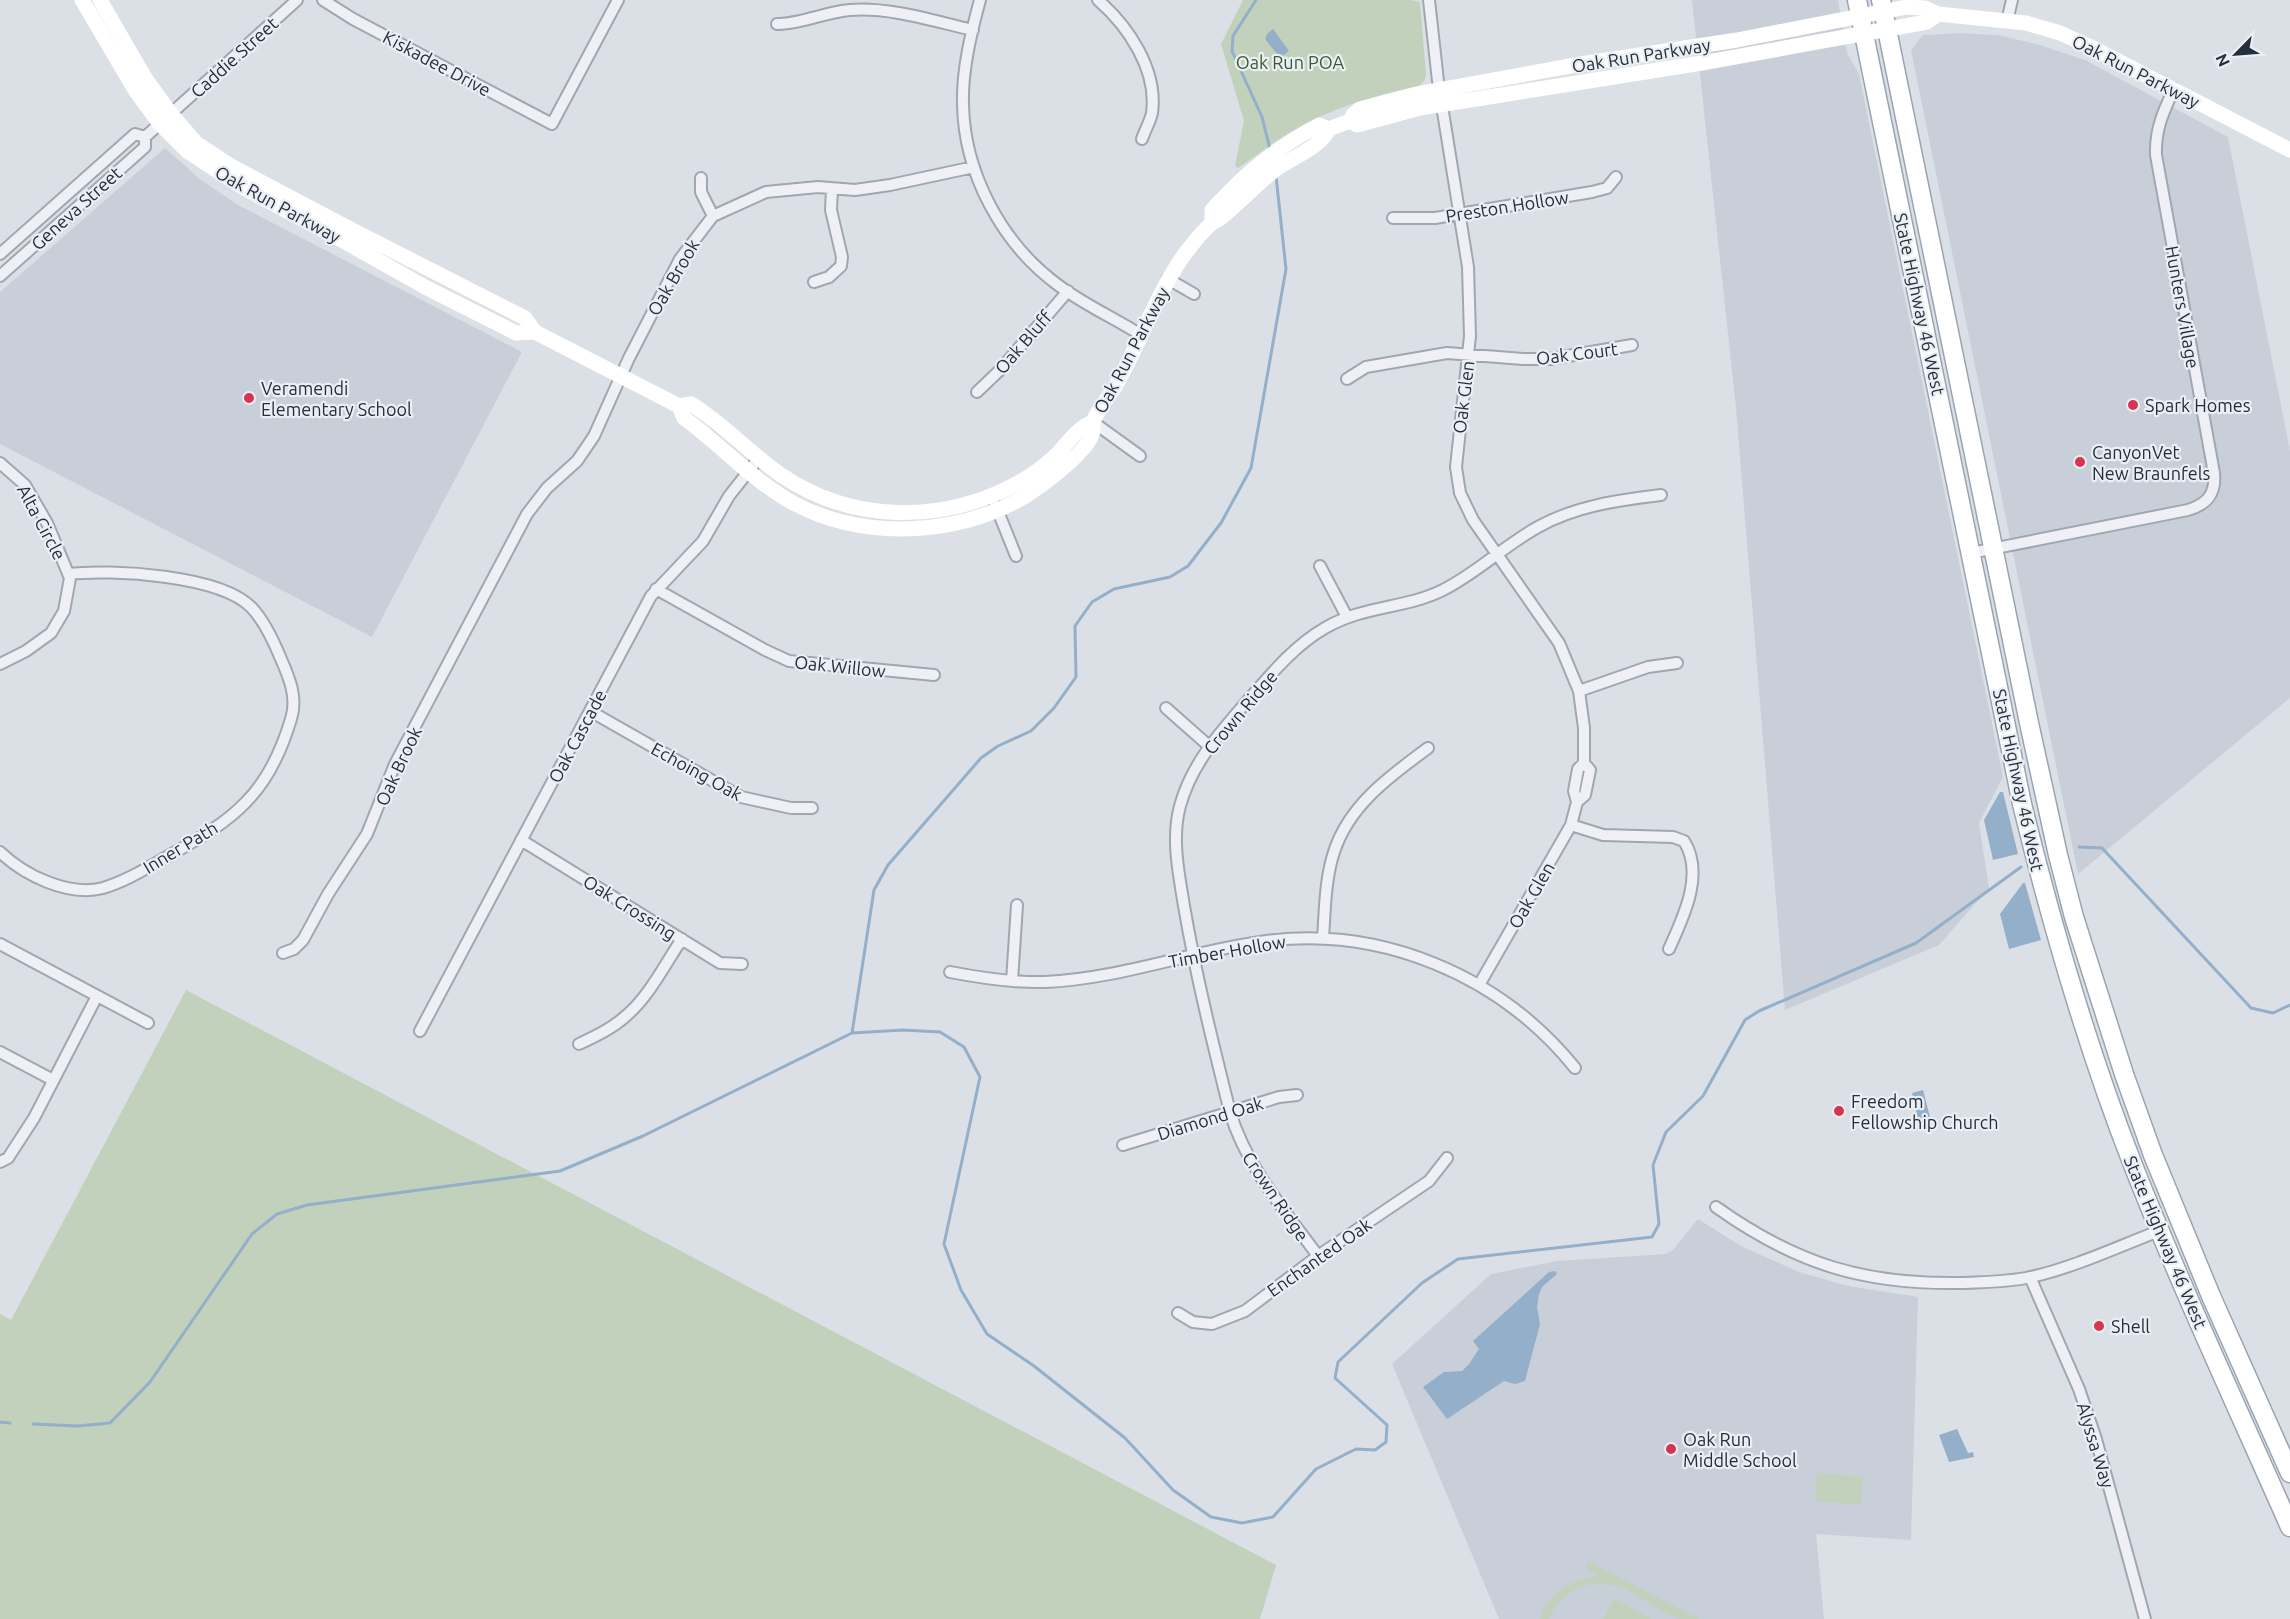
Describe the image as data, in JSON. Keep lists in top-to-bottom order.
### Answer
{
  "streets": {
    "main road": ["State Highway 46 West"],
    "street": [
      "Oak Run Parkway",
      "Caddie Street",
      "Kiskadee Drive",
      "Preston Hollow",
      "Geneva Street",
      "Oak Brook",
      "Hunters Village",
      "Oak Bluff",
      "Oak Court",
      "Oak Glen",
      "Alta Circle",
      "Oak Willow",
      "Crown Ridge",
      "Oak Cascade",
      "Echoing Oak",
      "Inner Path",
      "Oak Crossing",
      "Timber Hollow",
      "Diamond Oak",
      "Enchanted Oak",
      "Alyssa Way"
    ]
  },
  "crossings": [
    ["Oak Run Parkway", "Caddie Street"],
    ["Oak Run Parkway", "Geneva Street"],
    ["Oak Run Parkway", "Oak Brook"],
    ["Oak Run Parkway", "State Highway 46 West"],
    ["Oak Run Parkway", "Hunters Village"],
    ["Oak Run Parkway", "Oak Glen"],
    ["Oak Run Parkway", "Oak Cascade"],
    ["Caddie Street", "Geneva Street"],
    ["Preston Hollow", "Oak Glen"],
    ["State Highway 46 West", "Hunters Village"],
    ["Oak Court", "Oak Glen"],
    ["Oak Glen", "Crown Ridge"],
    ["Oak Glen", "Timber Hollow"],
    ["Alta Circle", "Inner Path"],
    ["Oak Willow", "Oak Cascade"],
    ["Crown Ridge", "Timber Hollow"],
    ["Crown Ridge", "Diamond Oak"],
    ["Crown Ridge", "Enchanted Oak"],
    ["Oak Cascade", "Echoing Oak"],
    ["Oak Cascade", "Oak Crossing"]
  ],
  "parks": ["Oak Run POA"],
  "places": [
    "Veramendi Elementary School",
    "Spark Homes",
    "CanyonVet New Braunfels",
    "Freedom Fellowship Church",
    "Shell",
    "Oak Run Middle School"
  ],
  "north": "bottom left"
}
